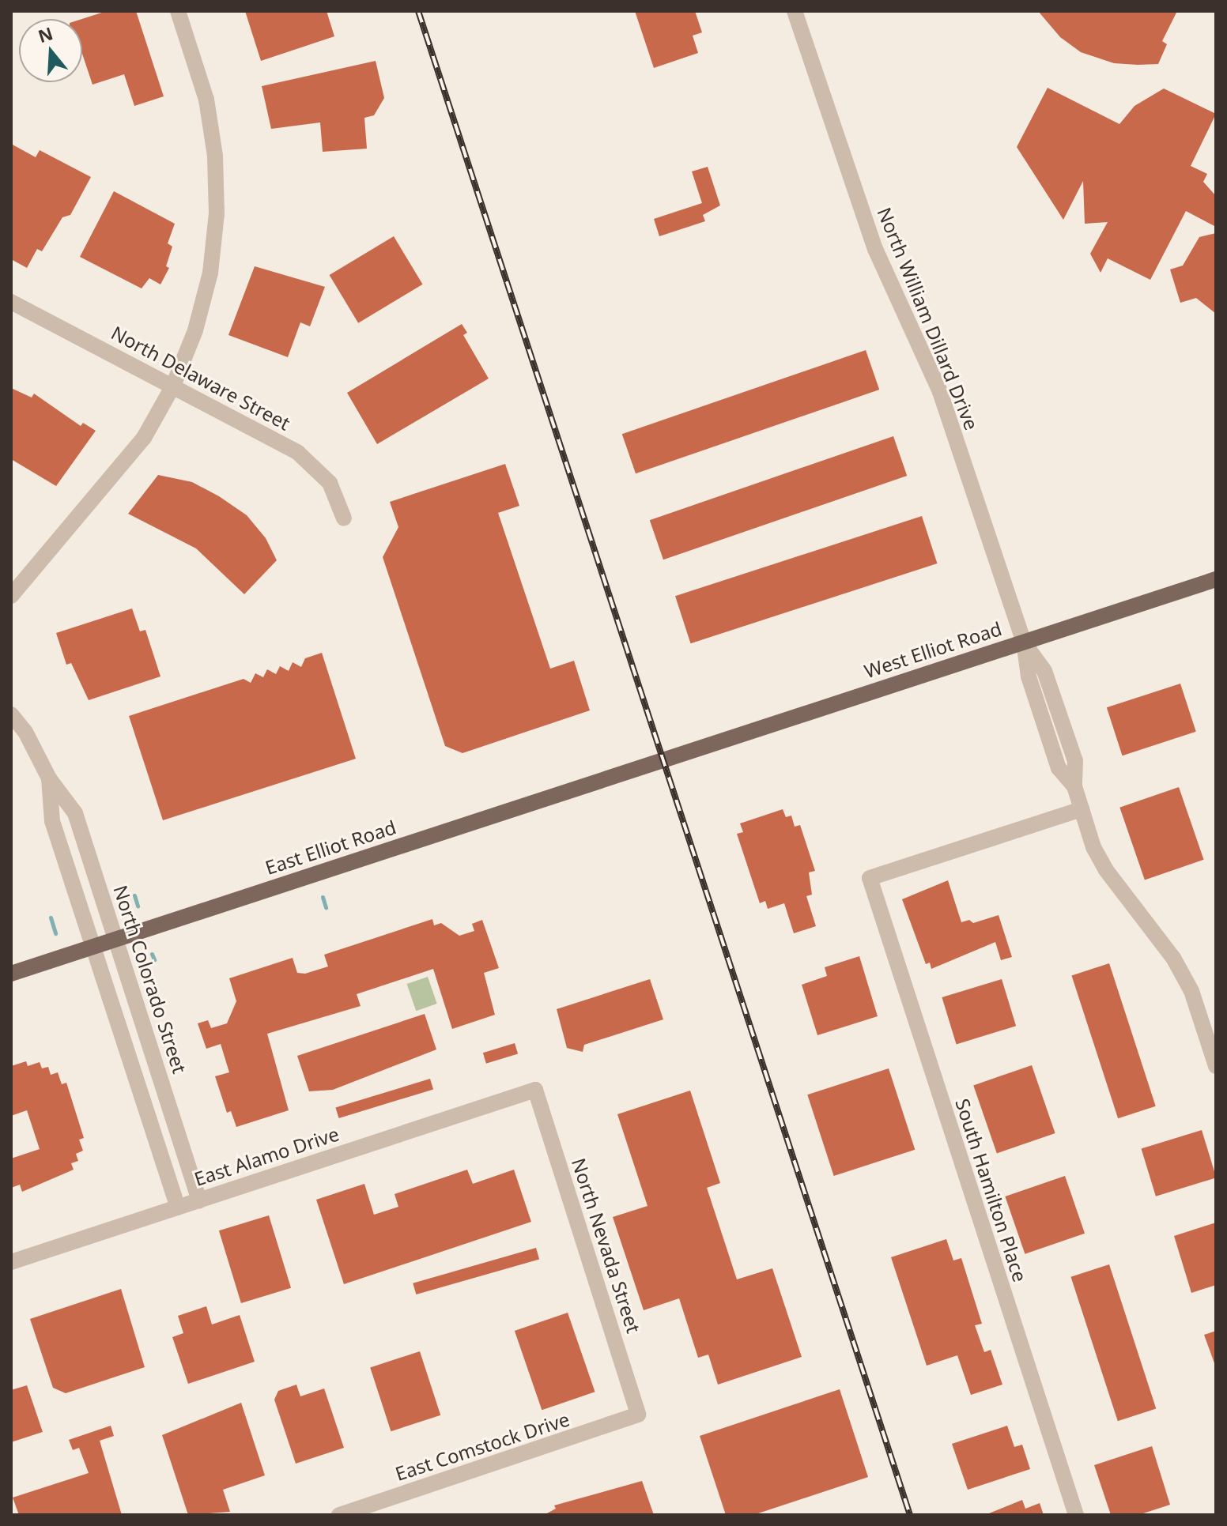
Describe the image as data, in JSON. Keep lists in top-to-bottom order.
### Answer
{
  "streets": {
    "main road": ["West Elliot Road", "East Elliot Road"],
    "street": [
      "North William Dillard Drive",
      "North Delaware Street",
      "North Colorado Street",
      "East Alamo Drive",
      "South Hamilton Place",
      "North Nevada Street",
      "East Comstock Drive"
    ]
  },
  "crossings": [
    ["North William Dillard Drive", "West Elliot Road"],
    ["North William Dillard Drive", "South Hamilton Place"],
    ["West Elliot Road", "East Elliot Road"],
    ["East Elliot Road", "North Colorado Street"],
    ["North Colorado Street", "East Alamo Drive"],
    ["East Alamo Drive", "North Nevada Street"],
    ["North Nevada Street", "East Comstock Drive"]
  ],
  "north": "top"
}
